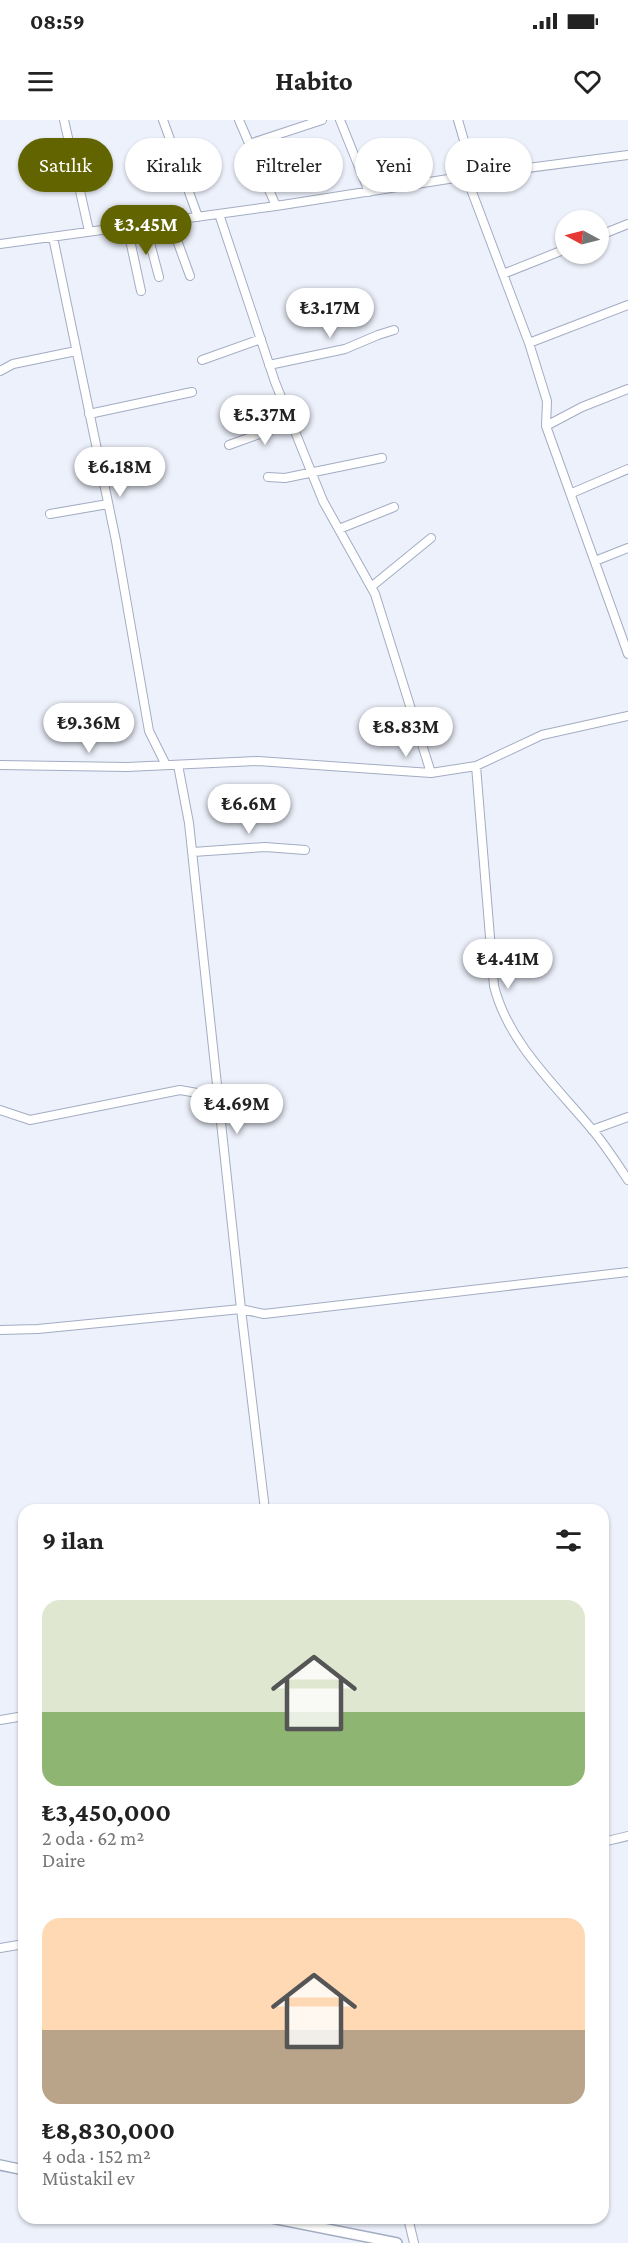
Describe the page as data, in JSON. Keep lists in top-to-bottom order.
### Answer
{
  "north": "left",
  "page": {
    "status": "08:59",
    "header": "Habito",
    "chip": [
      "Satılık",
      "Kiralık",
      "Filtreler",
      "Yeni",
      "Daire"
    ],
    "price": [
      "₺3.45M",
      "₺3.17M",
      "₺5.37M",
      "₺6.18M",
      "₺9.36M",
      "₺8.83M",
      "₺6.6M",
      "₺4.41M",
      "₺4.69M"
    ],
    "heading": "9 ilan",
    "list": [
      {
        "name": "₺3,450,000",
        "note": "2 oda · 62 m² · Daire"
      },
      {
        "name": "₺8,830,000",
        "note": "4 oda · 152 m² · Müstakil ev"
      }
    ]
  }
}
